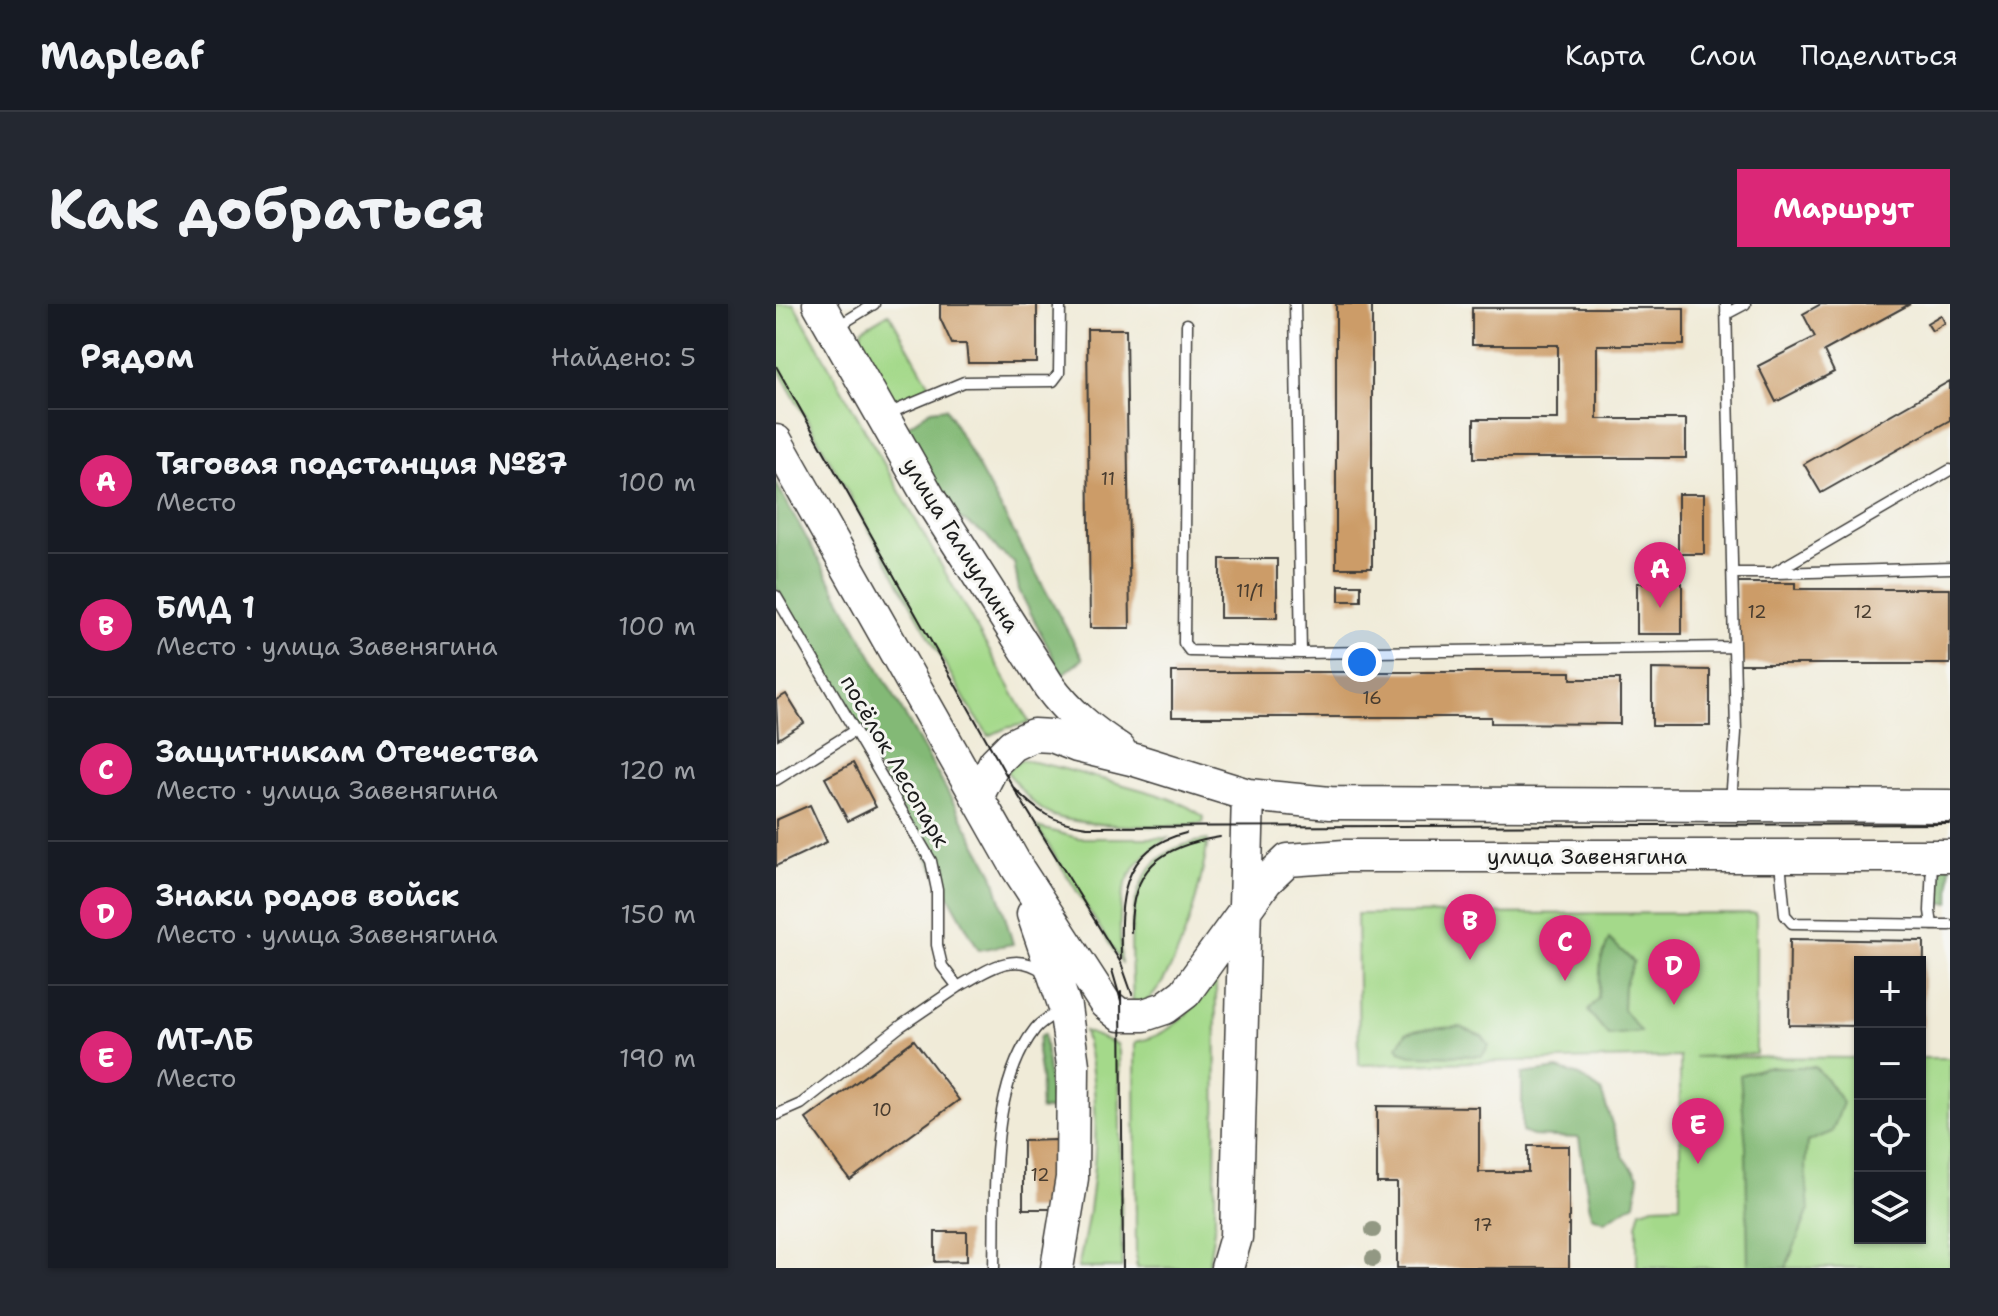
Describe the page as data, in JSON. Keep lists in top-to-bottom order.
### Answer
{
  "streets": {
    "main road": ["улица Галиуллина", "улица Завенягина"],
    "lane": ["посёлок Лесопарк"]
  },
  "house_numbers": [
    "11",
    "11/1",
    "12",
    "12",
    "16",
    "10",
    "12",
    "17"
  ],
  "page": {
    "header": "Mapleaf",
    "nav": ["Карта", "Слои", "Поделиться"],
    "buttons": "Маршрут",
    "title": "Как добраться",
    "heading": ["Рядом", "Найдено: 5"],
    "list": [
      {
        "mark": "A",
        "name": "Тяговая подстанция №87",
        "note": "Место",
        "value": "100 m"
      },
      {
        "mark": "B",
        "name": "БМД 1",
        "note": "Место · улица Завенягина",
        "value": "100 m"
      },
      {
        "mark": "C",
        "name": "Защитникам Отечества",
        "note": "Место · улица Завенягина",
        "value": "120 m"
      },
      {
        "mark": "D",
        "name": "Знаки родов войск",
        "note": "Место · улица Завенягина",
        "value": "150 m"
      },
      {
        "mark": "E",
        "name": "МТ-ЛБ",
        "note": "Место",
        "value": "190 m"
      }
    ],
    "pins": [
      "A",
      "B",
      "C",
      "D",
      "E"
    ],
    "map_buttons": ["+", "−"]
  }
}
